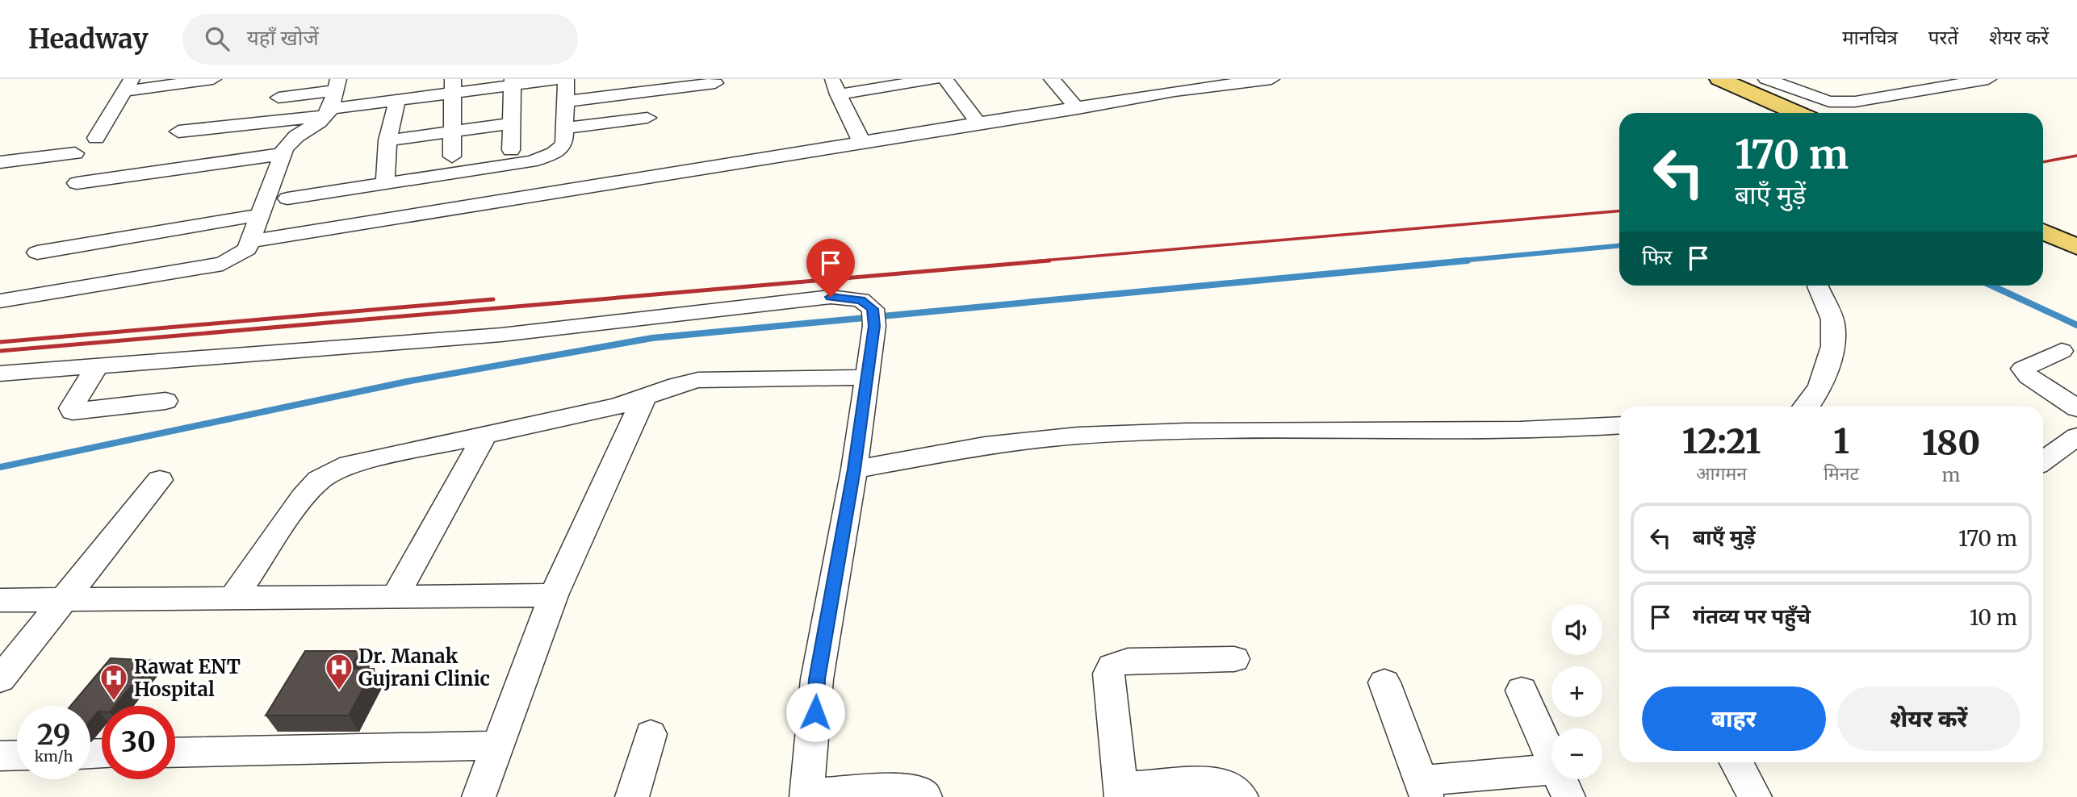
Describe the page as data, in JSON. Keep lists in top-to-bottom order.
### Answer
{
  "places": {
    "hospital": ["Dr. Manak Gujrani Clinic", "Rawat ENT Hospital"]
  },
  "page": {
    "header": "Headway",
    "search": "यहाँ खोजें",
    "nav": ["मानचित्र", "परतें", "शेयर करें"],
    "turn": ["170 m", "बाएँ मुड़ें"],
    "then": "फिर",
    "eta": [
      "12:21",
      "आगमन",
      "1",
      "मिनट",
      "180",
      "m"
    ],
    "list": [
      {
        "name": "बाएँ मुड़ें",
        "value": "170 m"
      },
      {
        "name": "गंतव्य पर पहुँचे",
        "value": "10 m"
      }
    ],
    "map_buttons": ["+", "−"],
    "buttons": ["बाहर", "शेयर करें"],
    "speed": "29 km/h",
    "limit": "30"
  }
}
